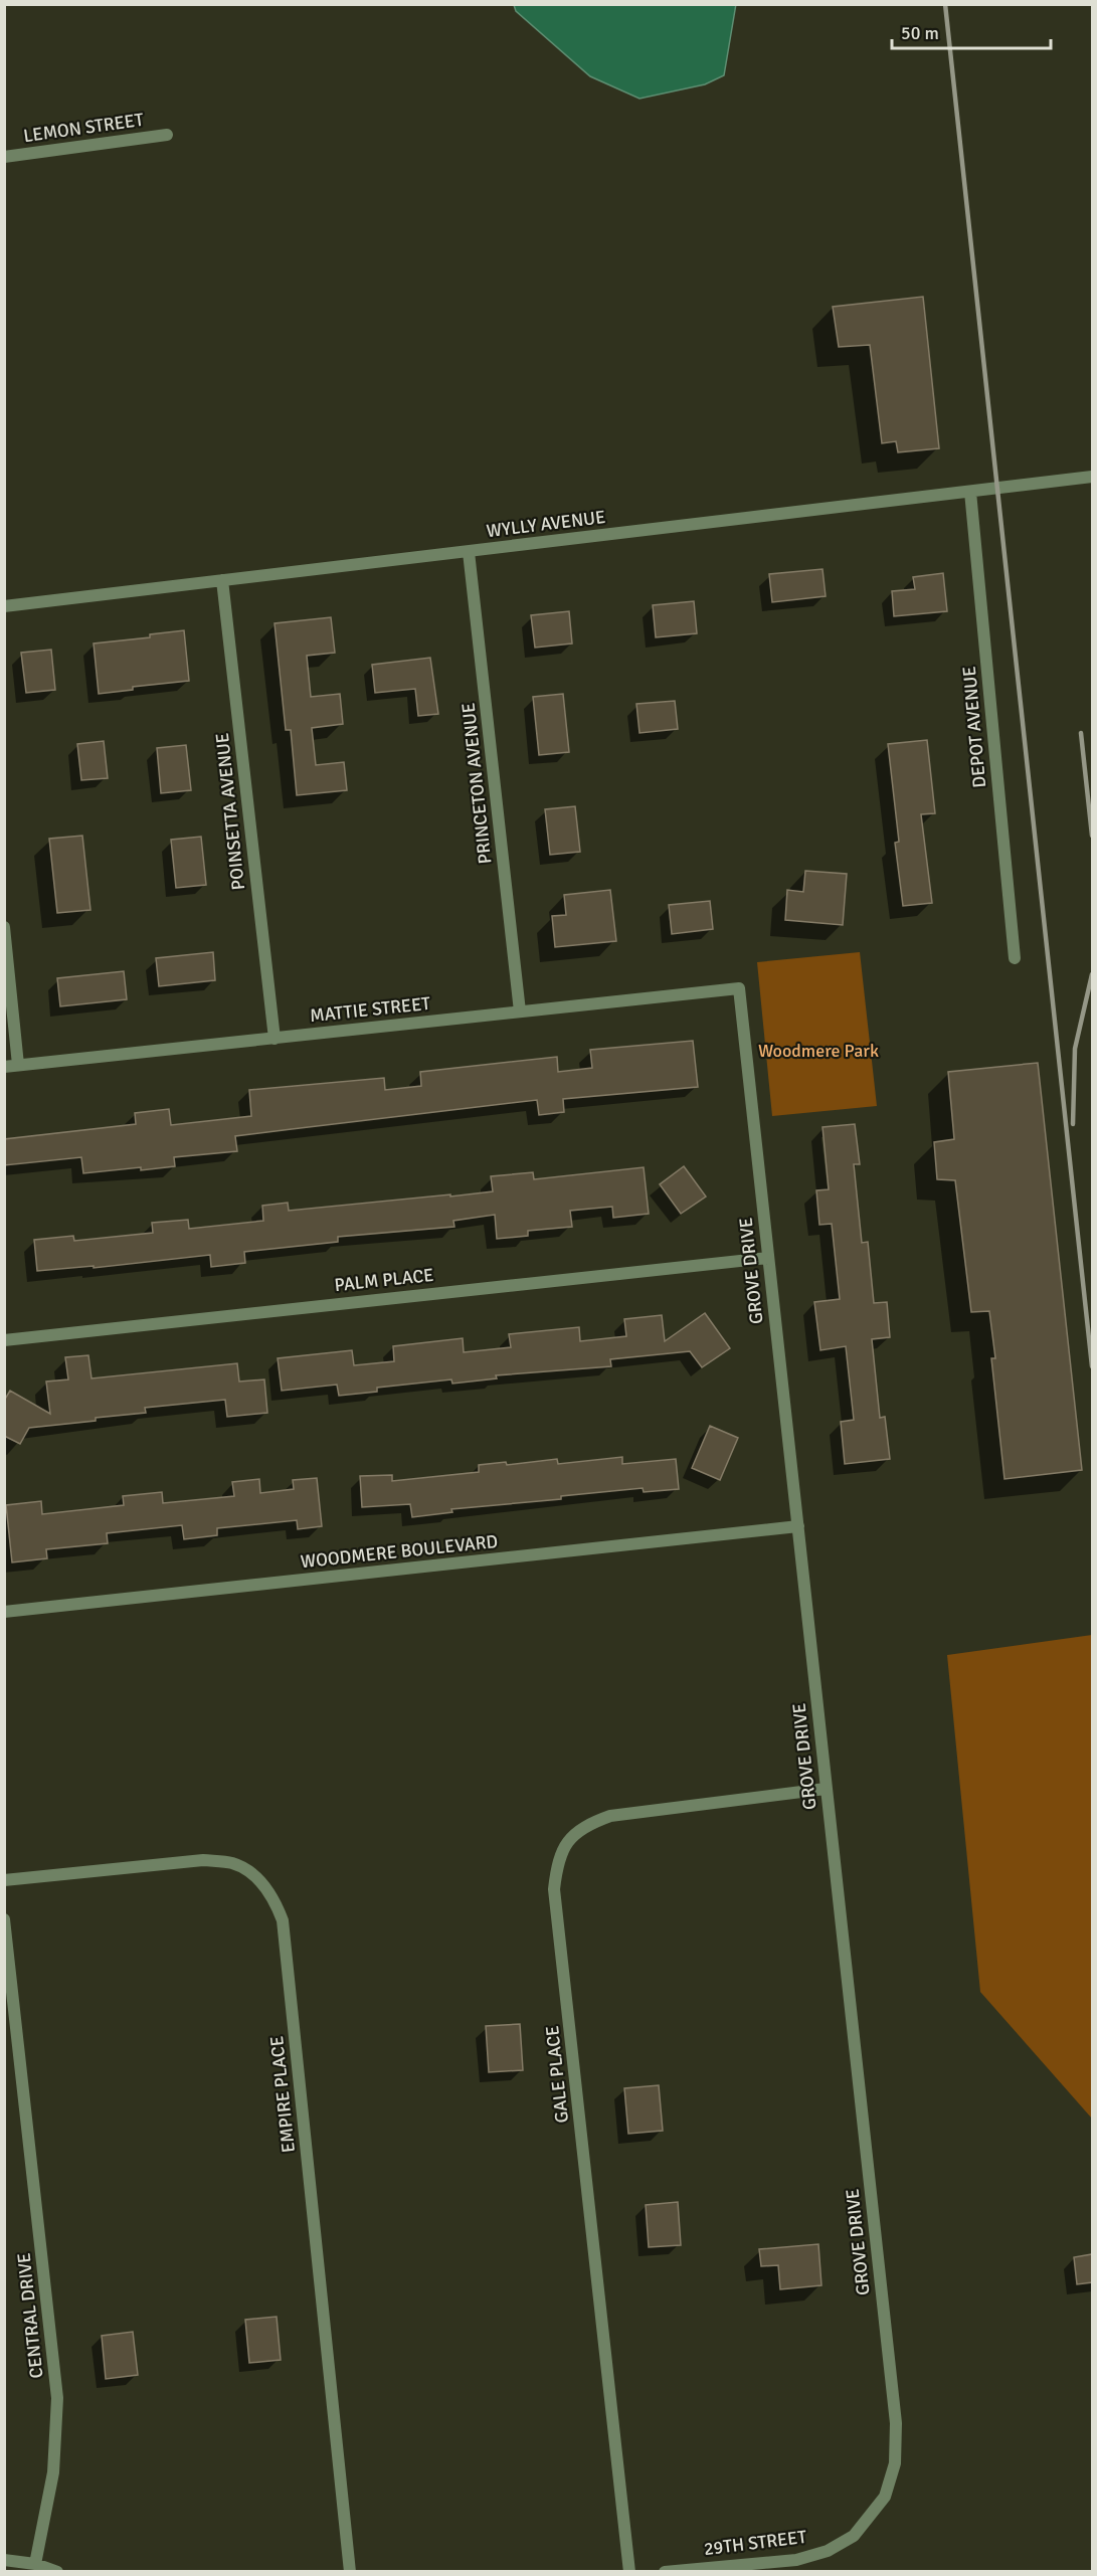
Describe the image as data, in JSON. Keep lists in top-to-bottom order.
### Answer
{
  "streets": {
    "street": [
      "LEMON STREET",
      "WYLLY AVENUE",
      "DEPOT AVENUE",
      "PRINCETON AVENUE",
      "POINSETTA AVENUE",
      "MATTIE STREET",
      "GROVE DRIVE",
      "PALM PLACE",
      "WOODMERE BOULEVARD",
      "GALE PLACE",
      "EMPIRE PLACE",
      "CENTRAL DRIVE",
      "29TH STREET"
    ]
  },
  "crossings": [
    ["WYLLY AVENUE", "DEPOT AVENUE"],
    ["WYLLY AVENUE", "PRINCETON AVENUE"],
    ["WYLLY AVENUE", "POINSETTA AVENUE"],
    ["PRINCETON AVENUE", "MATTIE STREET"],
    ["POINSETTA AVENUE", "MATTIE STREET"],
    ["MATTIE STREET", "GROVE DRIVE"],
    ["GROVE DRIVE", "PALM PLACE"],
    ["GROVE DRIVE", "WOODMERE BOULEVARD"],
    ["GROVE DRIVE", "GALE PLACE"],
    ["GROVE DRIVE", "29TH STREET"]
  ],
  "parks": ["Woodmere Park"],
  "scale_bar": "50 m"
}
